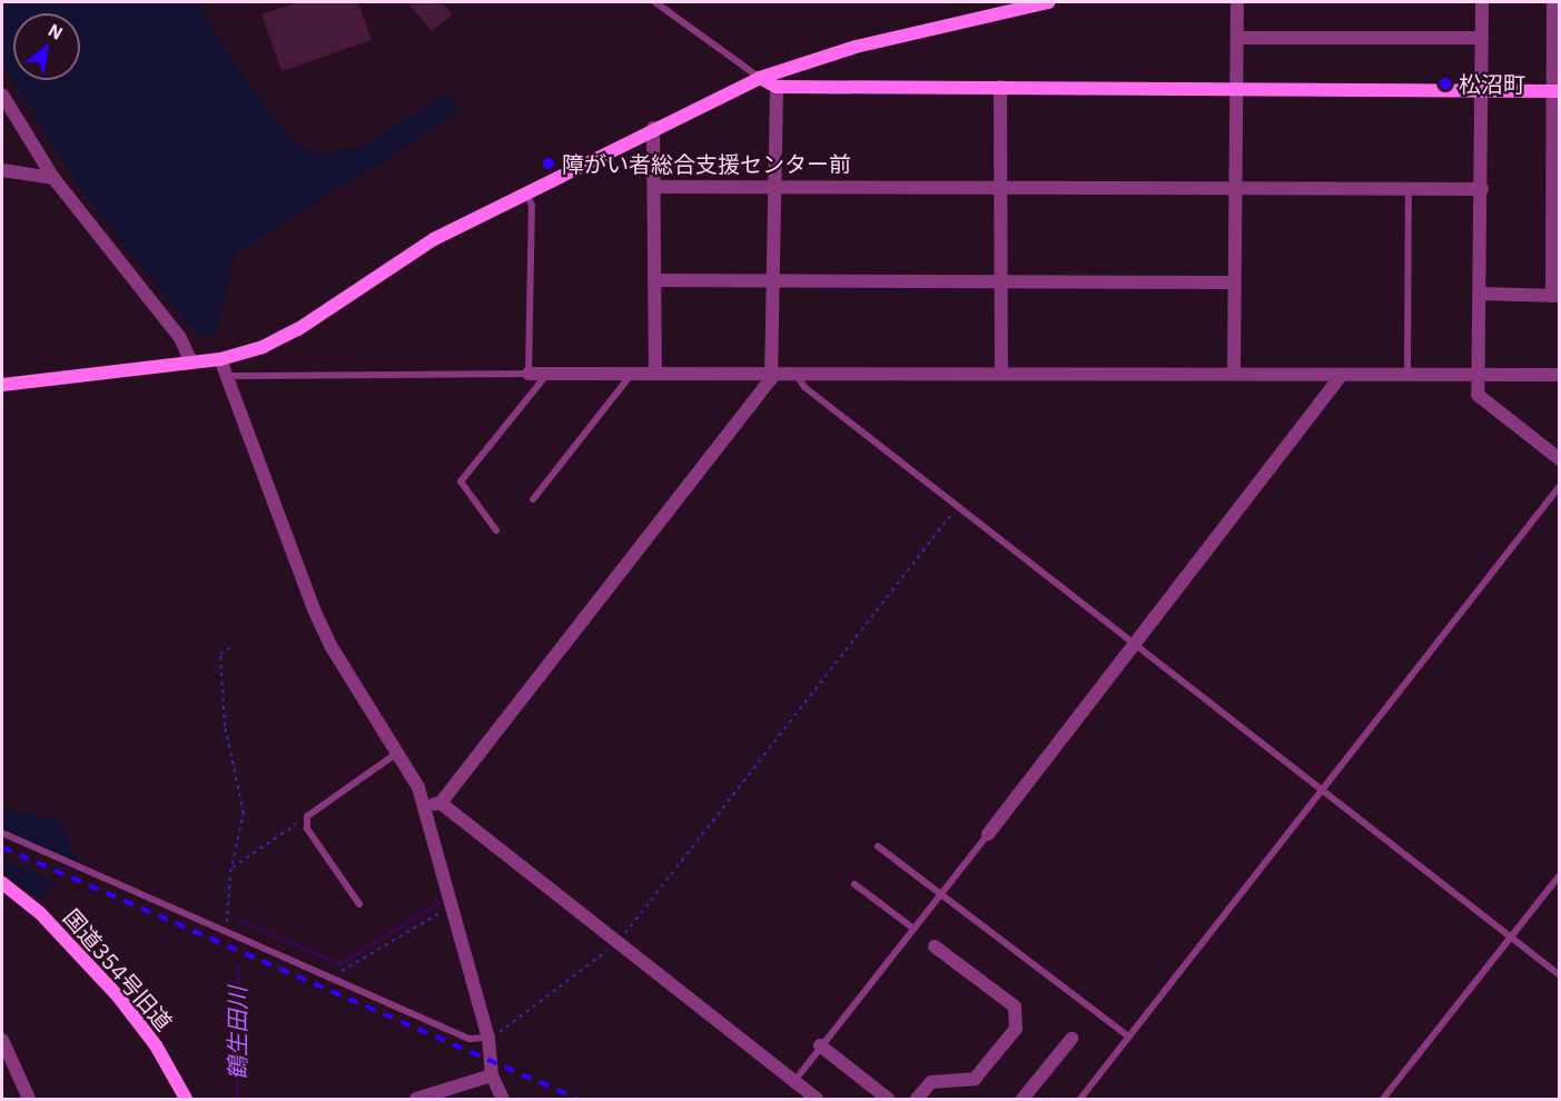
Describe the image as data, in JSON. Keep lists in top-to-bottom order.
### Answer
{
  "streets": {
    "street": ["国道354号旧道"]
  },
  "water": ["鶴生田川"],
  "places": ["松沼町", "障がい者総合支援センター前"],
  "north": "top right"
}
